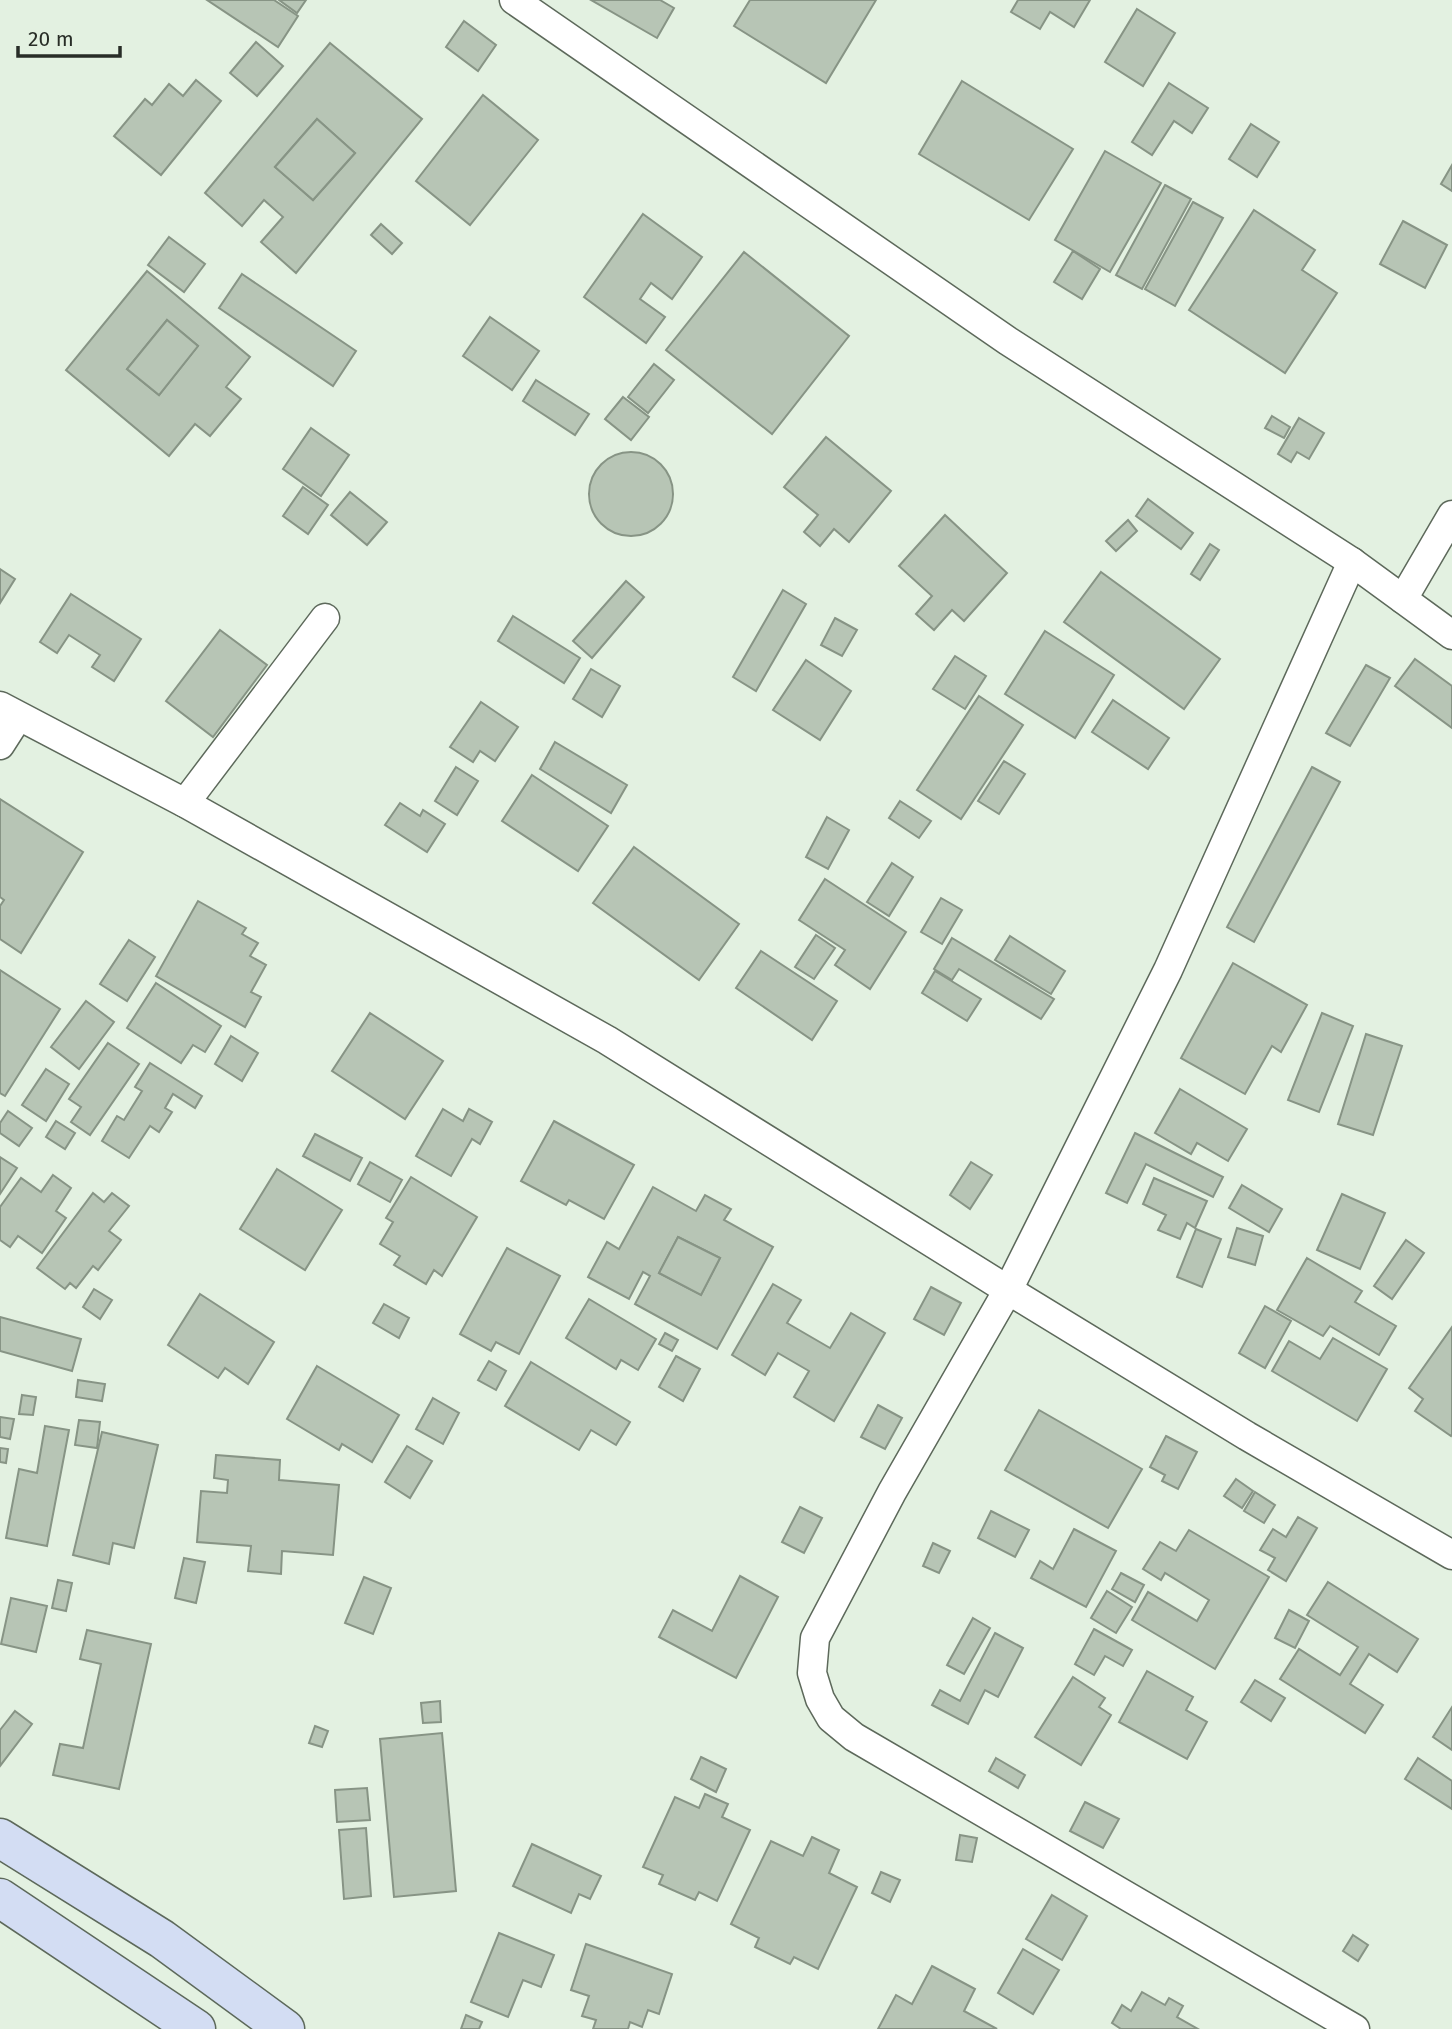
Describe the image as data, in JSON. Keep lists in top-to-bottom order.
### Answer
{
  "scale_bar": "20 m"
}
